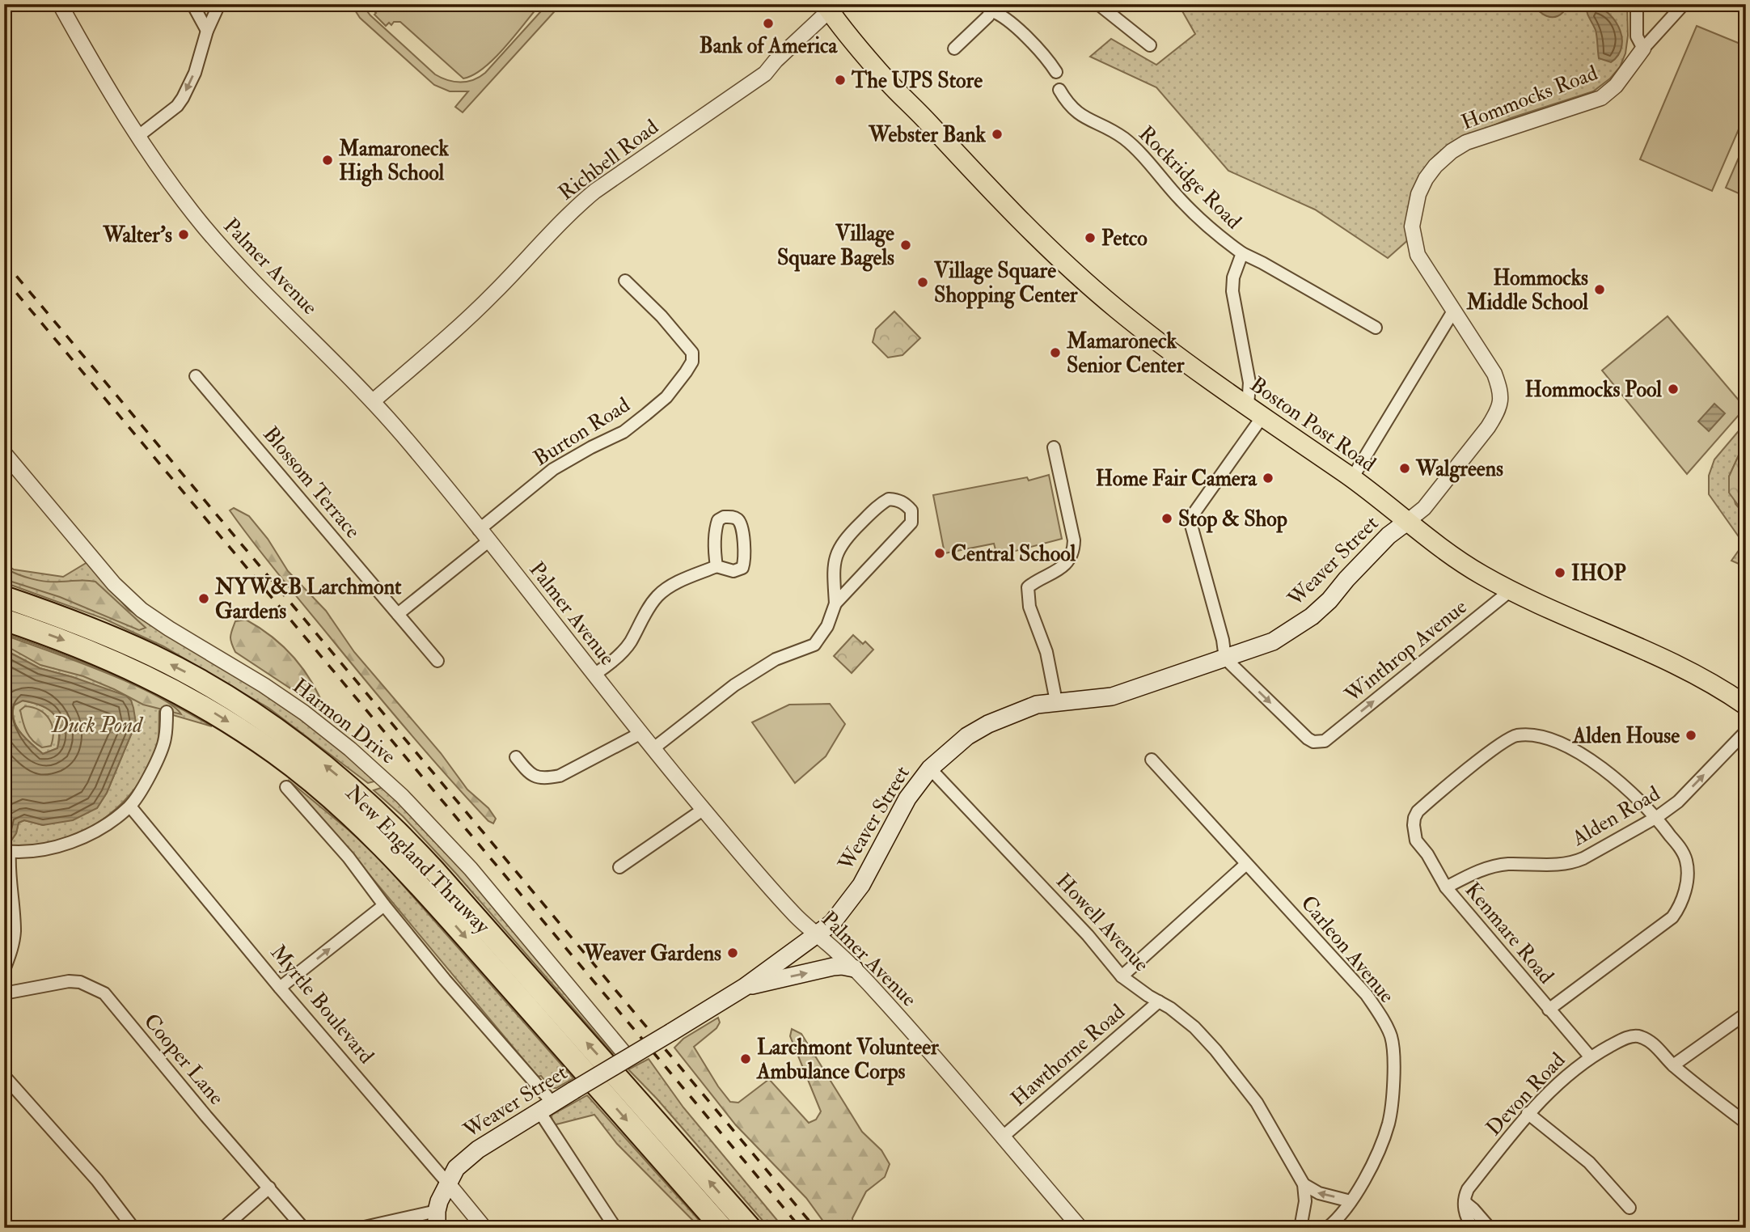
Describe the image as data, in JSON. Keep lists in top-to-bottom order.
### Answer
{
  "streets": {
    "highway": ["New England Thruway"],
    "main road": ["Boston Post Road", "Weaver Street"],
    "street": [
      "Hommocks Road",
      "Richbell Road",
      "Rockridge Road",
      "Palmer Avenue",
      "Burton Road",
      "Blossom Terrace",
      "Winthrop Avenue",
      "Harmon Drive",
      "Alden Road",
      "Howell Avenue",
      "Kenmare Road",
      "Carleon Avenue",
      "Myrtle Boulevard",
      "Hawthorne Road",
      "Cooper Lane",
      "Devon Road"
    ]
  },
  "crossings": [
    ["Hommocks Road", "Boston Post Road"],
    ["Hommocks Road", "Weaver Street"],
    ["Richbell Road", "Palmer Avenue"],
    ["Richbell Road", "Boston Post Road"],
    ["Rockridge Road", "Boston Post Road"],
    ["Palmer Avenue", "Burton Road"],
    ["Palmer Avenue", "Weaver Street"],
    ["Palmer Avenue", "Hawthorne Road"],
    ["Boston Post Road", "Weaver Street"],
    ["Boston Post Road", "Winthrop Avenue"],
    ["Weaver Street", "Winthrop Avenue"],
    ["Weaver Street", "Harmon Drive"],
    ["Weaver Street", "Howell Avenue"],
    ["Weaver Street", "Myrtle Boulevard"],
    ["Alden Road", "Kenmare Road"],
    ["Howell Avenue", "Hawthorne Road"],
    ["Kenmare Road", "Devon Road"]
  ],
  "one_way": ["Alden Road"],
  "water": ["Duck Pond"],
  "places": [
    "Bank of America",
    "The UPS Store",
    "Webster Bank",
    "Mamaroneck High School",
    "Walter’s",
    "Petco",
    "Village Square Bagels",
    "Village Square Shopping Center",
    "Hommocks Middle School",
    "Mamaroneck Senior Center",
    "Hommocks Pool",
    "Walgreens",
    "Home Fair Camera",
    "Stop & Shop",
    "Central School",
    "IHOP",
    "NYW&B Larchmont Gardens",
    "Alden House",
    "Weaver Gardens",
    "Larchmont Volunteer Ambulance Corps"
  ]
}
